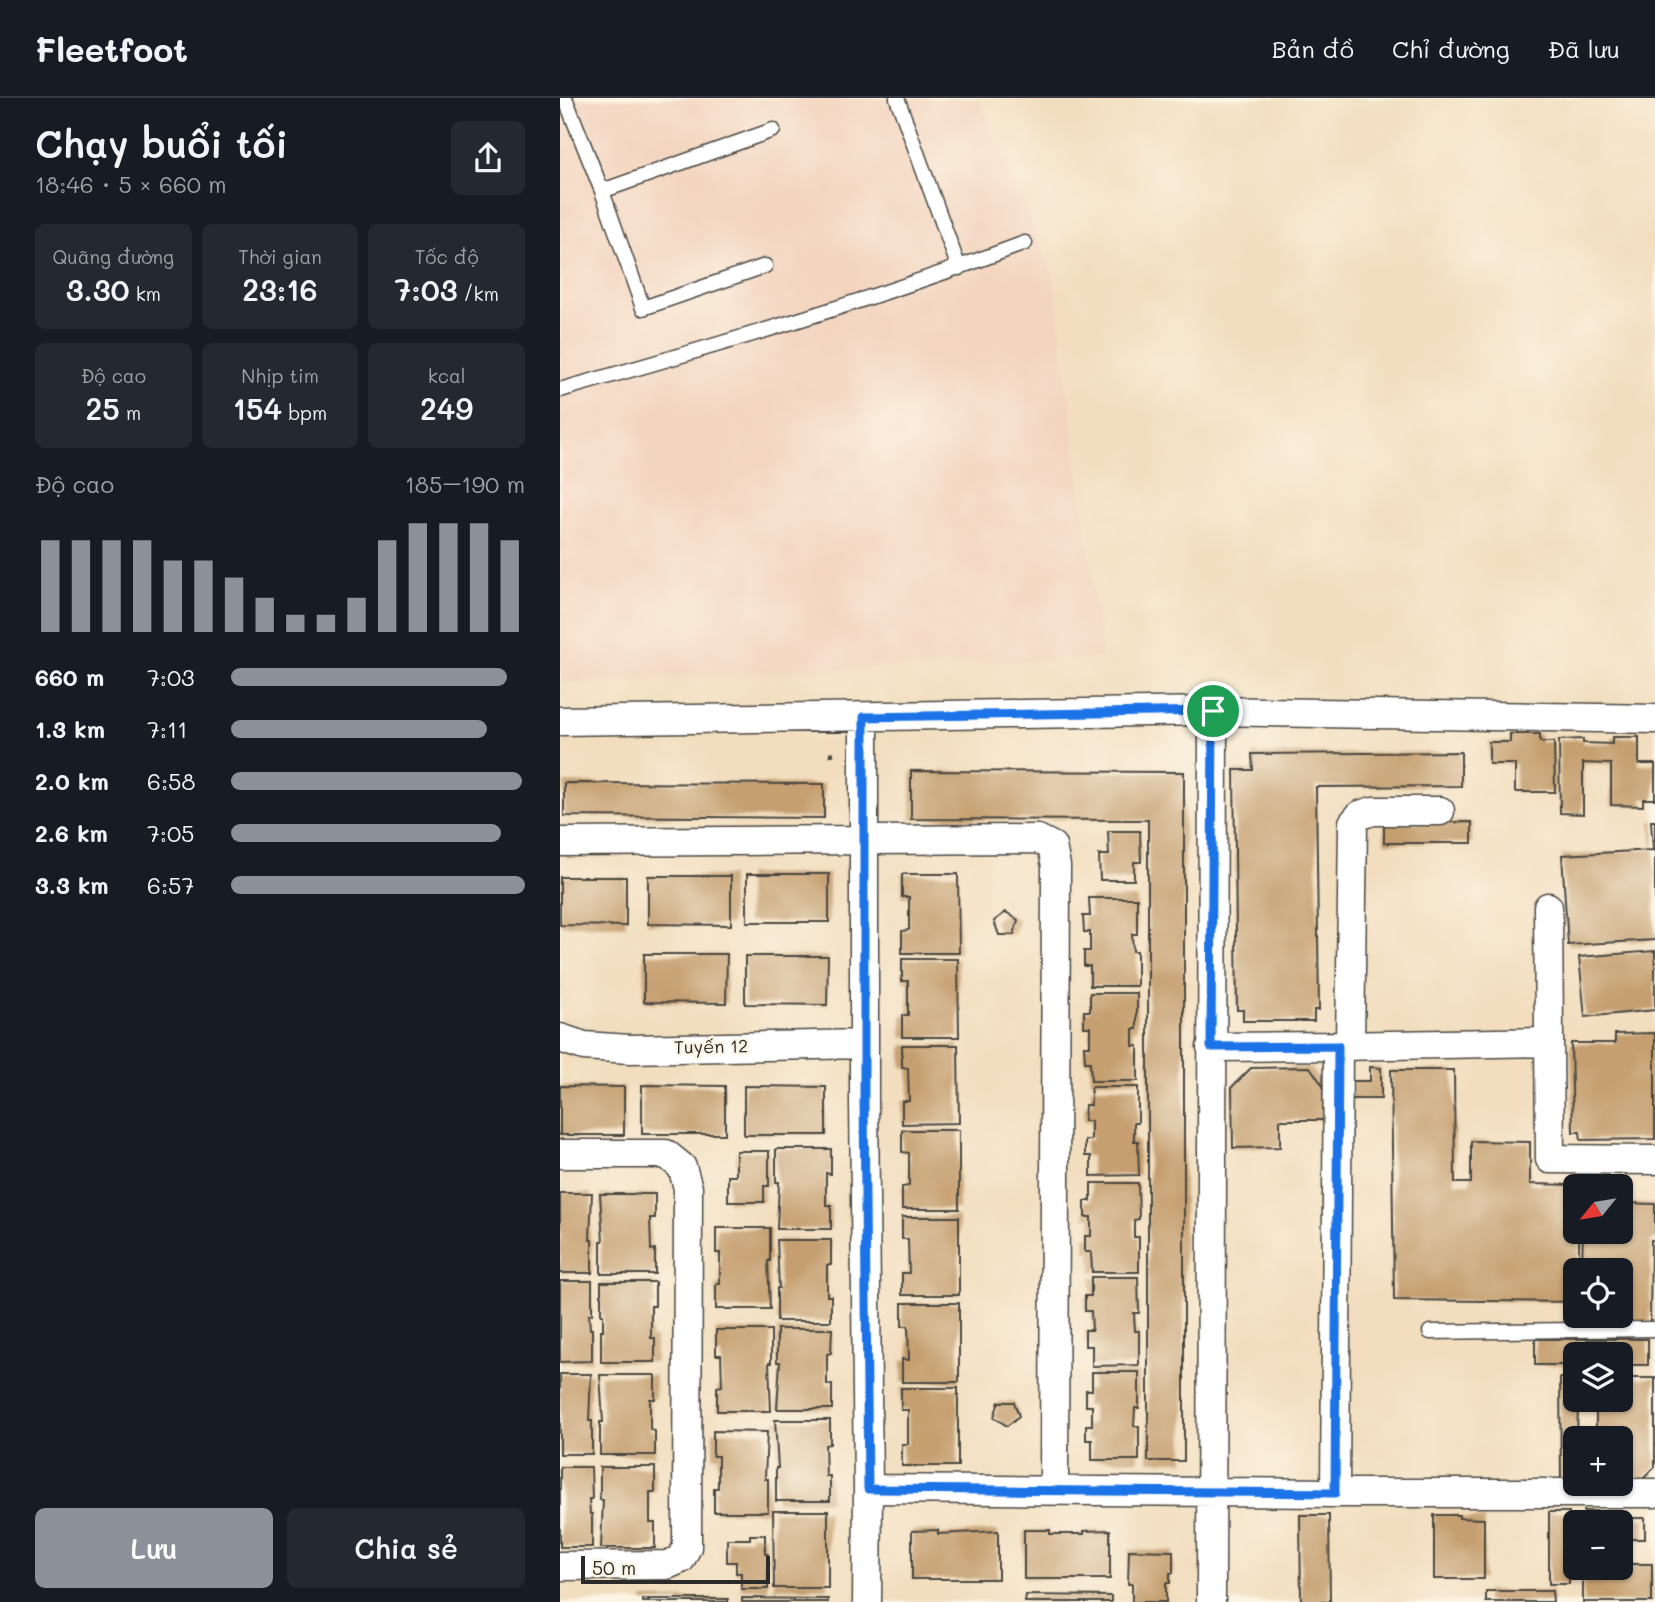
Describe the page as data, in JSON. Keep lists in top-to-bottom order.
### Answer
{
  "streets": {
    "street": ["Tuyến 12"]
  },
  "scale_bar": "50 m",
  "north": "bottom left",
  "page": {
    "header": "Fleetfoot",
    "nav": ["Bản đồ", "Chỉ đường", "Đã lưu"],
    "heading": ["Chạy buổi tối", "18:46 · 5 × 660 m"],
    "stats": [
      ["Quãng đường", "3.30 km"],
      ["Thời gian", "23:16"],
      ["Tốc độ", "7:03 /km"],
      ["Độ cao", "25 m"],
      ["Nhịp tim", "154 bpm"],
      ["kcal", "249"]
    ],
    "chart": ["Độ cao", "185–190 m"],
    "list": [
      {
        "name": "660 m",
        "note": "7:03"
      },
      {
        "name": "1.3 km",
        "note": "7:11"
      },
      {
        "name": "2.0 km",
        "note": "6:58"
      },
      {
        "name": "2.6 km",
        "note": "7:05"
      },
      {
        "name": "3.3 km",
        "note": "6:57"
      }
    ],
    "map_buttons": ["+", "−"],
    "buttons": ["Lưu", "Chia sẻ"],
    "scale": "50 m"
  }
}
